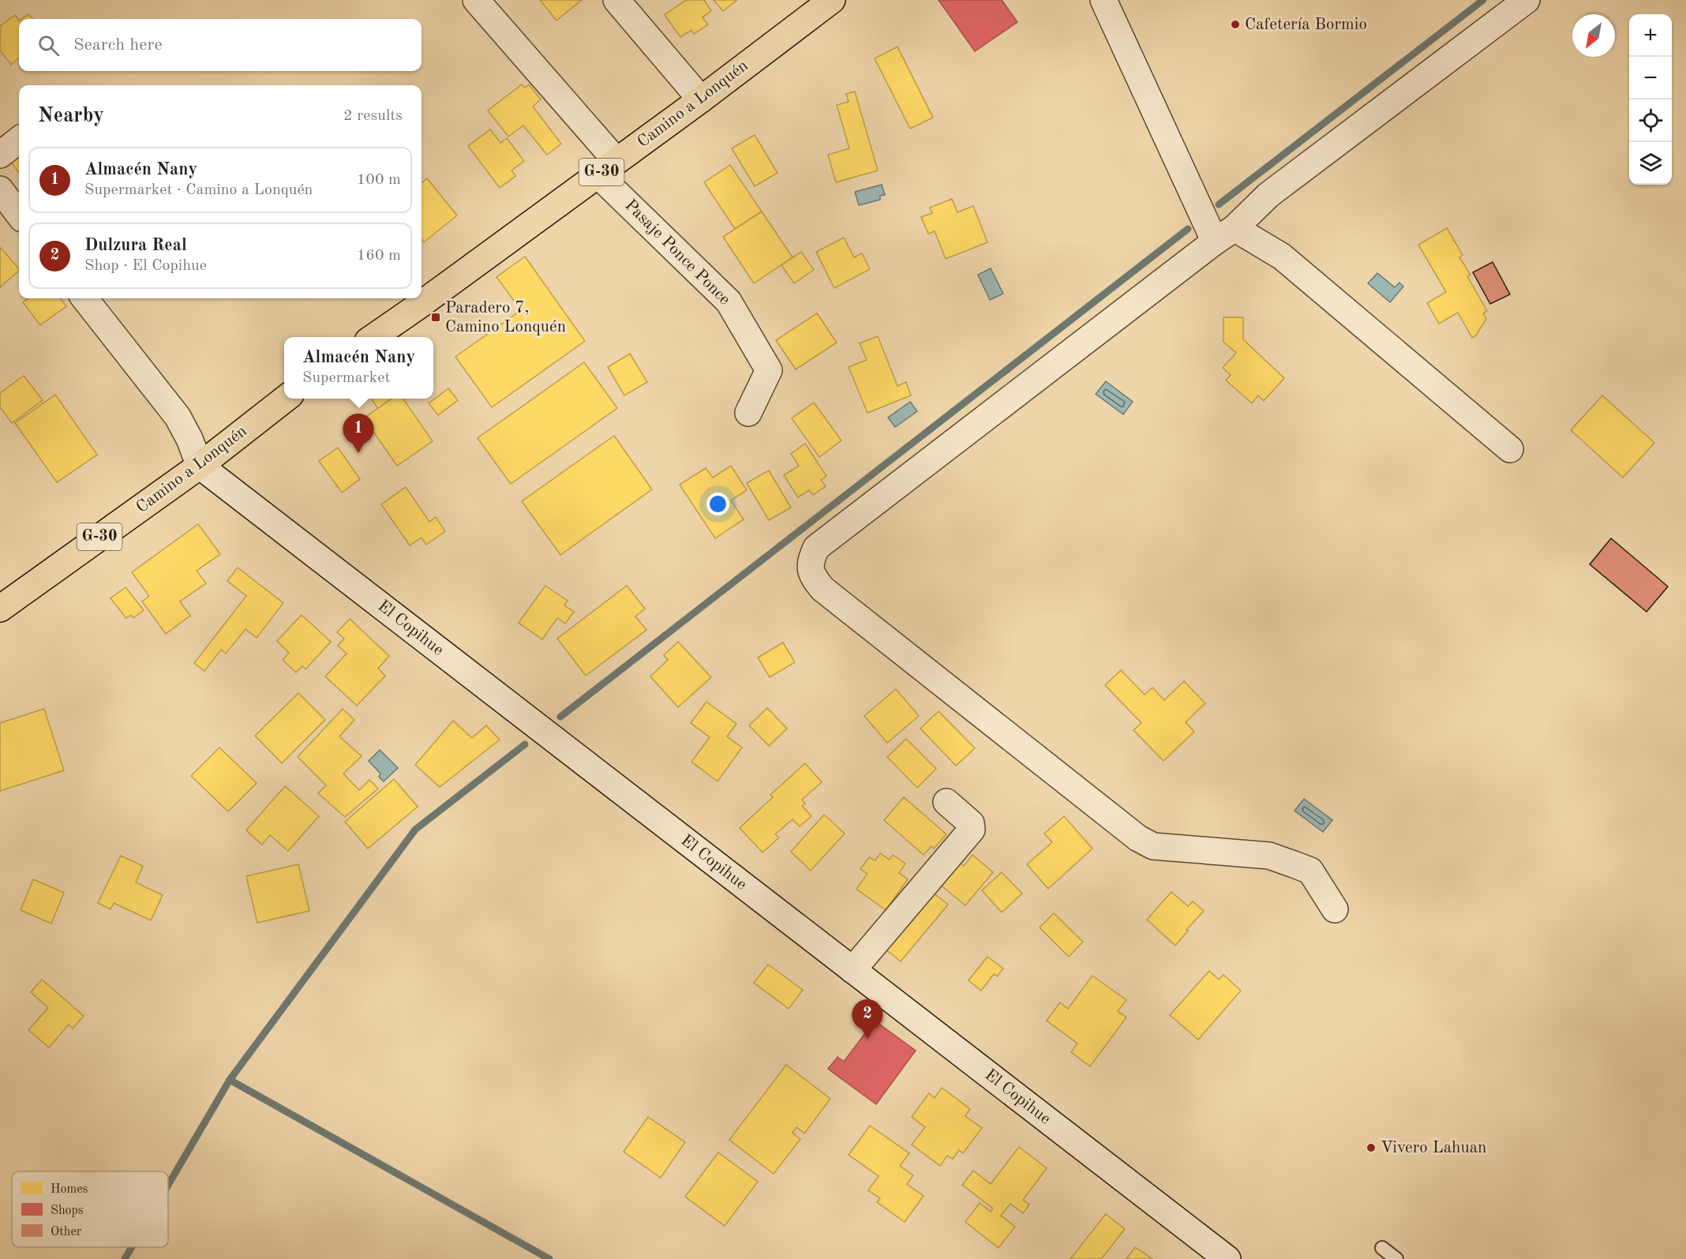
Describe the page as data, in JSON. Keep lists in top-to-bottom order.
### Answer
{
  "streets": {
    "main road": ["Camino a Lonquén", "G-30"],
    "street": ["Pasaje Ponce Ponce", "El Copihue"]
  },
  "crossings": [
    ["Camino a Lonquén", "Pasaje Ponce Ponce"],
    ["Camino a Lonquén", "El Copihue"]
  ],
  "places": {
    "other": ["Cafetería Bormio", "Vivero Lahuan"],
    "transit": ["Paradero 7, Camino Lonquén"]
  },
  "legend": ["Homes", "Shops", "Other"],
  "north": "bottom left",
  "page": {
    "map_buttons": ["+", "−"],
    "search": "Search here",
    "heading": ["Nearby", "2 results"],
    "list": [
      {
        "mark": "1",
        "name": "Almacén Nany",
        "note": "Supermarket · Camino a Lonquén",
        "value": "100 m"
      },
      {
        "mark": "2",
        "name": "Dulzura Real",
        "note": "Shop · El Copihue",
        "value": "160 m"
      }
    ],
    "popup": ["Almacén Nany", "Supermarket"],
    "pins": ["1", "2"]
  }
}
